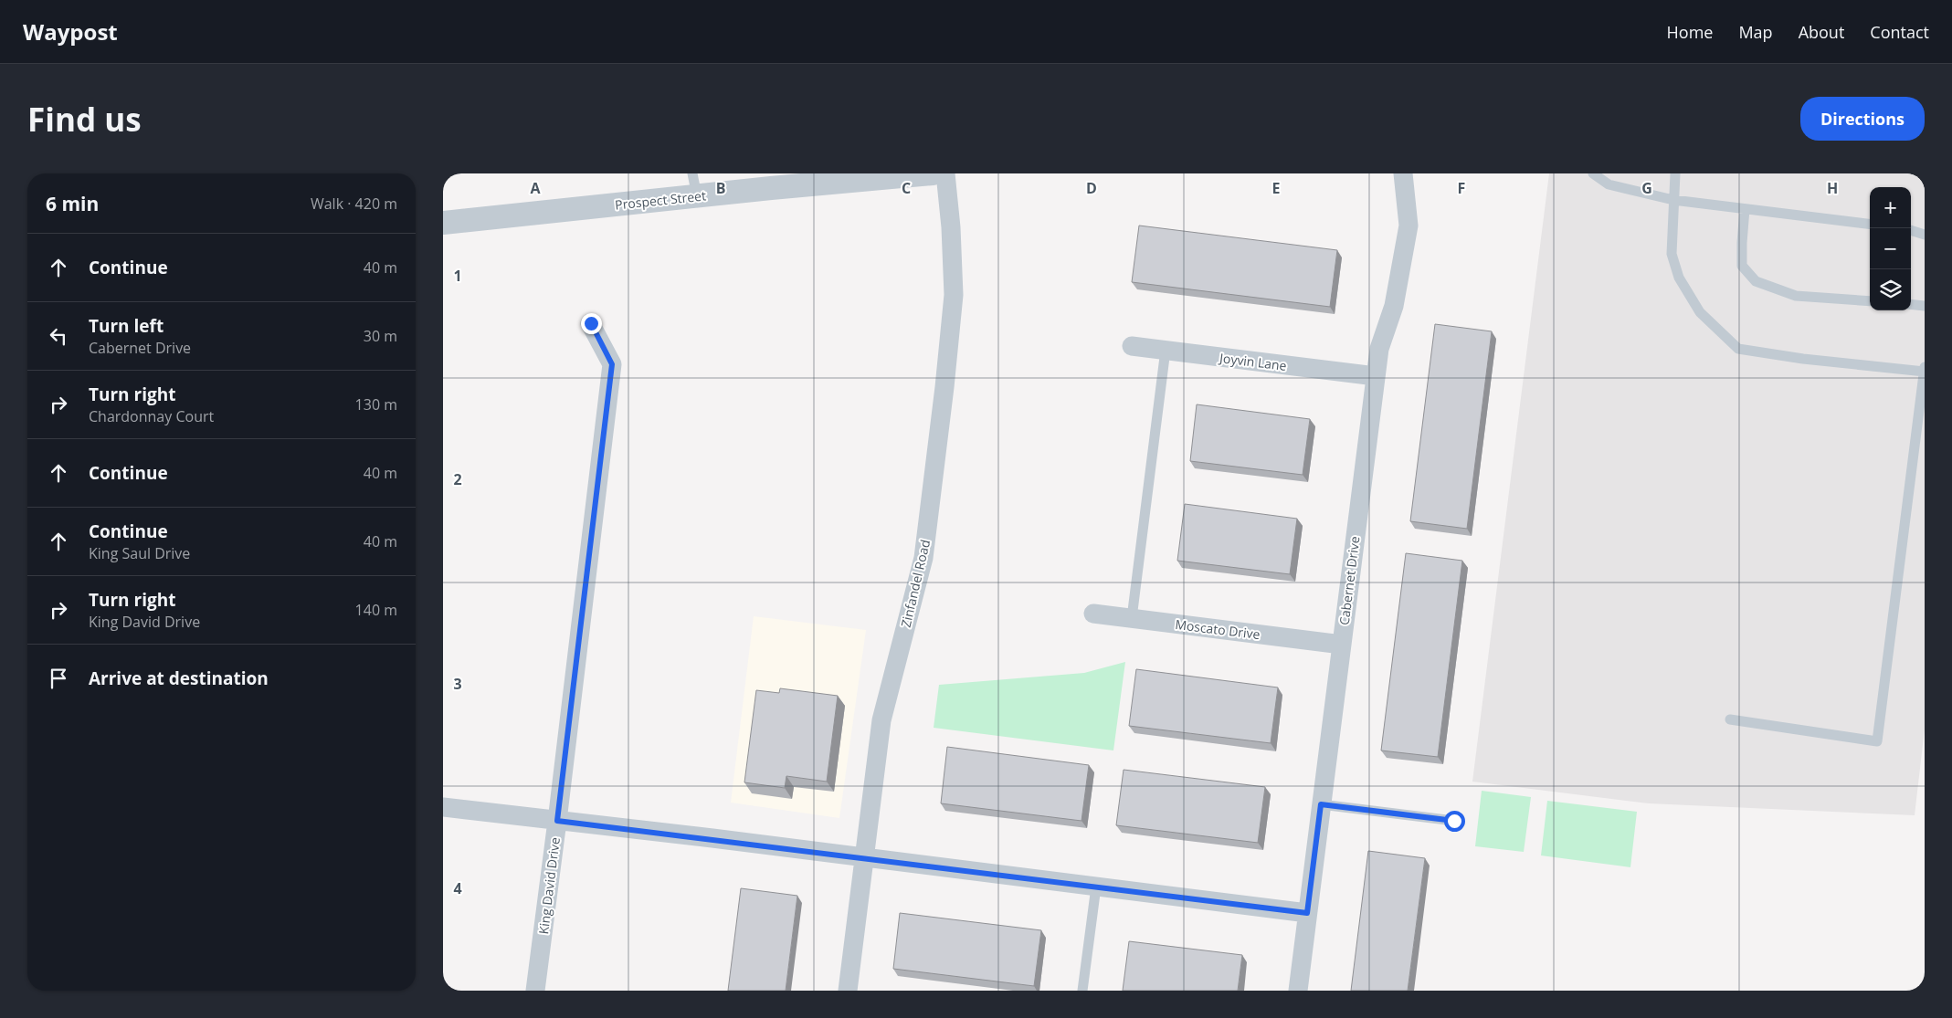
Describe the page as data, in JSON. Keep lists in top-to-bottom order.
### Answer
{
  "streets": {
    "street": [
      "Prospect Street",
      "Joyvin Lane",
      "Cabernet Drive",
      "Zinfandel Road",
      "Moscato Drive",
      "King David Drive"
    ]
  },
  "crossings": [
    ["Joyvin Lane", "Cabernet Drive"],
    ["Cabernet Drive", "Moscato Drive"]
  ],
  "page": {
    "header": "Waypost",
    "nav": [
      "Home",
      "Map",
      "About",
      "Contact"
    ],
    "buttons": "Directions",
    "title": "Find us",
    "heading": ["6 min", "Walk · 420 m"],
    "map_buttons": ["+", "−"],
    "list": [
      ["Continue", "40 m"],
      ["Turn left", "Cabernet Drive", "30 m"],
      ["Turn right", "Chardonnay Court", "130 m"],
      ["Continue", "40 m"],
      ["Continue", "King Saul Drive", "40 m"],
      ["Turn right", "King David Drive", "140 m"],
      "Arrive at destination"
    ]
  },
  "grid": {
    "columns": [
      "A",
      "B",
      "C",
      "D",
      "E",
      "F",
      "G",
      "H"
    ],
    "rows": [
      "1",
      "2",
      "3",
      "4"
    ]
  }
}
